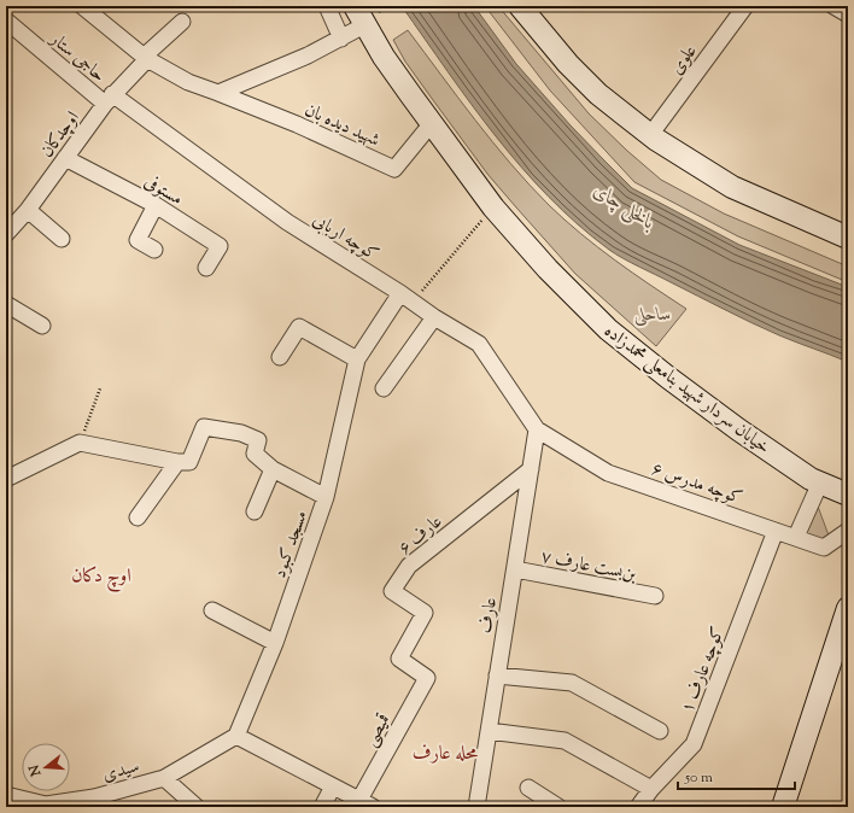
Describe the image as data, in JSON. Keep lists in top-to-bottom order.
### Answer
{
  "streets": {
    "main road": ["خیابان سردار شهید بنامعلی محمدزاده"],
    "street": [
      "حاجی ستار",
      "علوی",
      "شهید دیده بان",
      "اوچدکان",
      "مستوفی",
      "کوچه اربابی",
      "کوچه مدرس ۶",
      "عارف ۶",
      "مسجد کبود",
      "بن‌بست عارف ۷",
      "عارف",
      "کوچه عارف ۱",
      "قمیصی",
      "سیدی"
    ]
  },
  "crossings": [
    ["حاجی ستار", "اوچدکان"],
    ["حاجی ستار", "کوچه اربابی"],
    ["شهید دیده بان", "اوچدکان"],
    ["شهید دیده بان", "خیابان سردار شهید بنامعلی محمدزاده"],
    ["اوچدکان", "مستوفی"],
    ["اوچدکان", "کوچه اربابی"],
    ["کوچه اربابی", "کوچه مدرس ۶"],
    ["کوچه اربابی", "عارف"],
    ["کوچه مدرس ۶", "عارف"],
    ["کوچه مدرس ۶", "کوچه عارف ۱"],
    ["عارف ۶", "عارف"],
    ["عارف ۶", "قمیصی"],
    ["مسجد کبود", "سیدی"],
    ["بن‌بست عارف ۷", "عارف"]
  ],
  "districts": ["اوچ دکان", "محله عارف"],
  "water": ["بالخلی چای"],
  "parks": ["ساحلی"],
  "scale_bar": "50 m",
  "north": "left"
}
